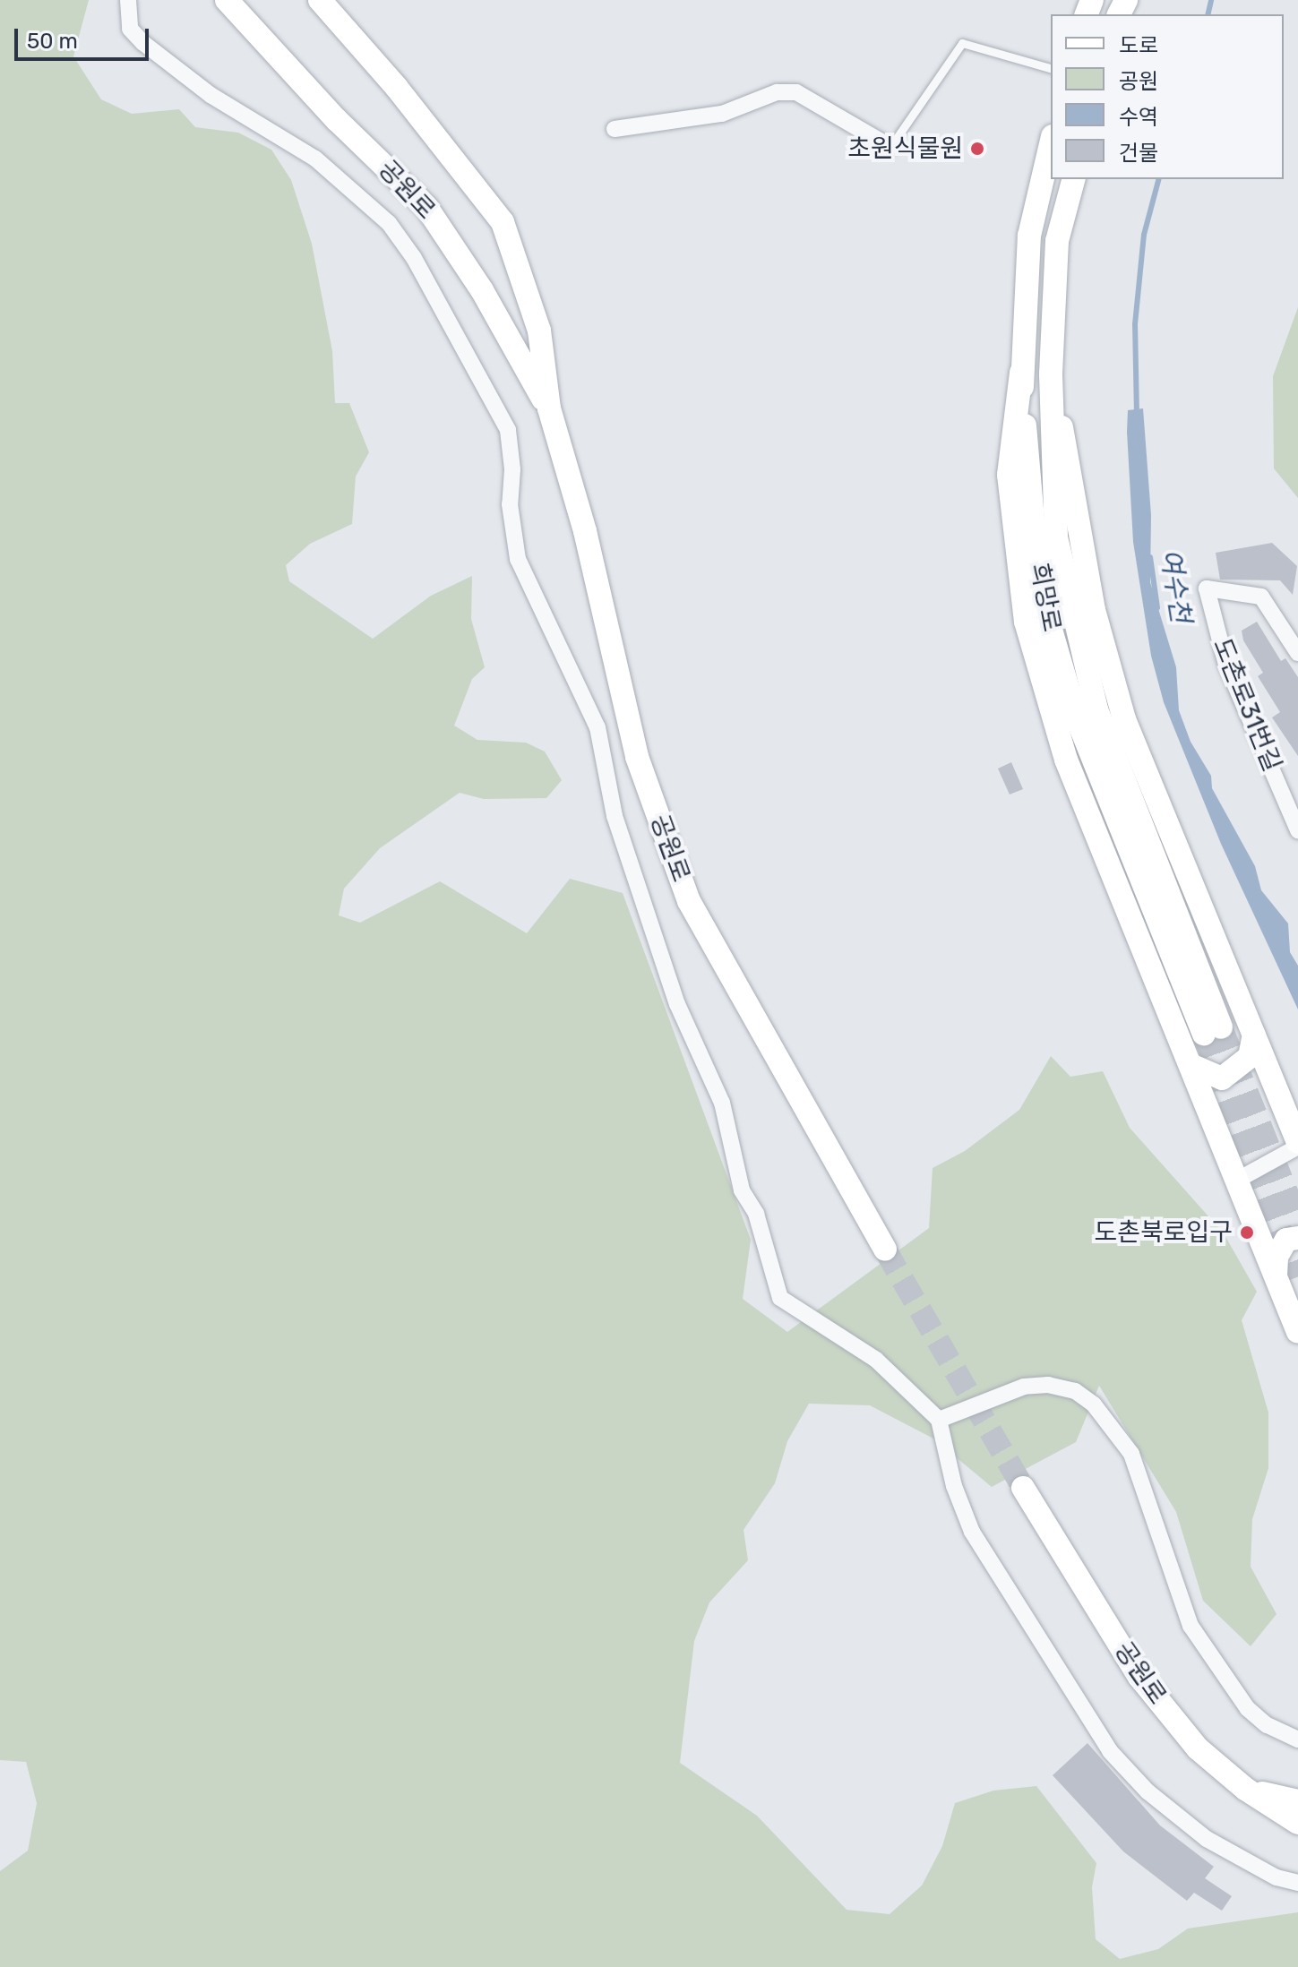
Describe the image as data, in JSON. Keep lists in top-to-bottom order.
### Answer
{
  "streets": {
    "main road": ["공원로", "희망로"],
    "street": ["도촌로31번길"]
  },
  "water": ["여수천"],
  "places": ["초원식물원", "도촌북로입구"],
  "legend": [
    "도로",
    "공원",
    "수역",
    "건물"
  ],
  "scale_bar": "50 m"
}
